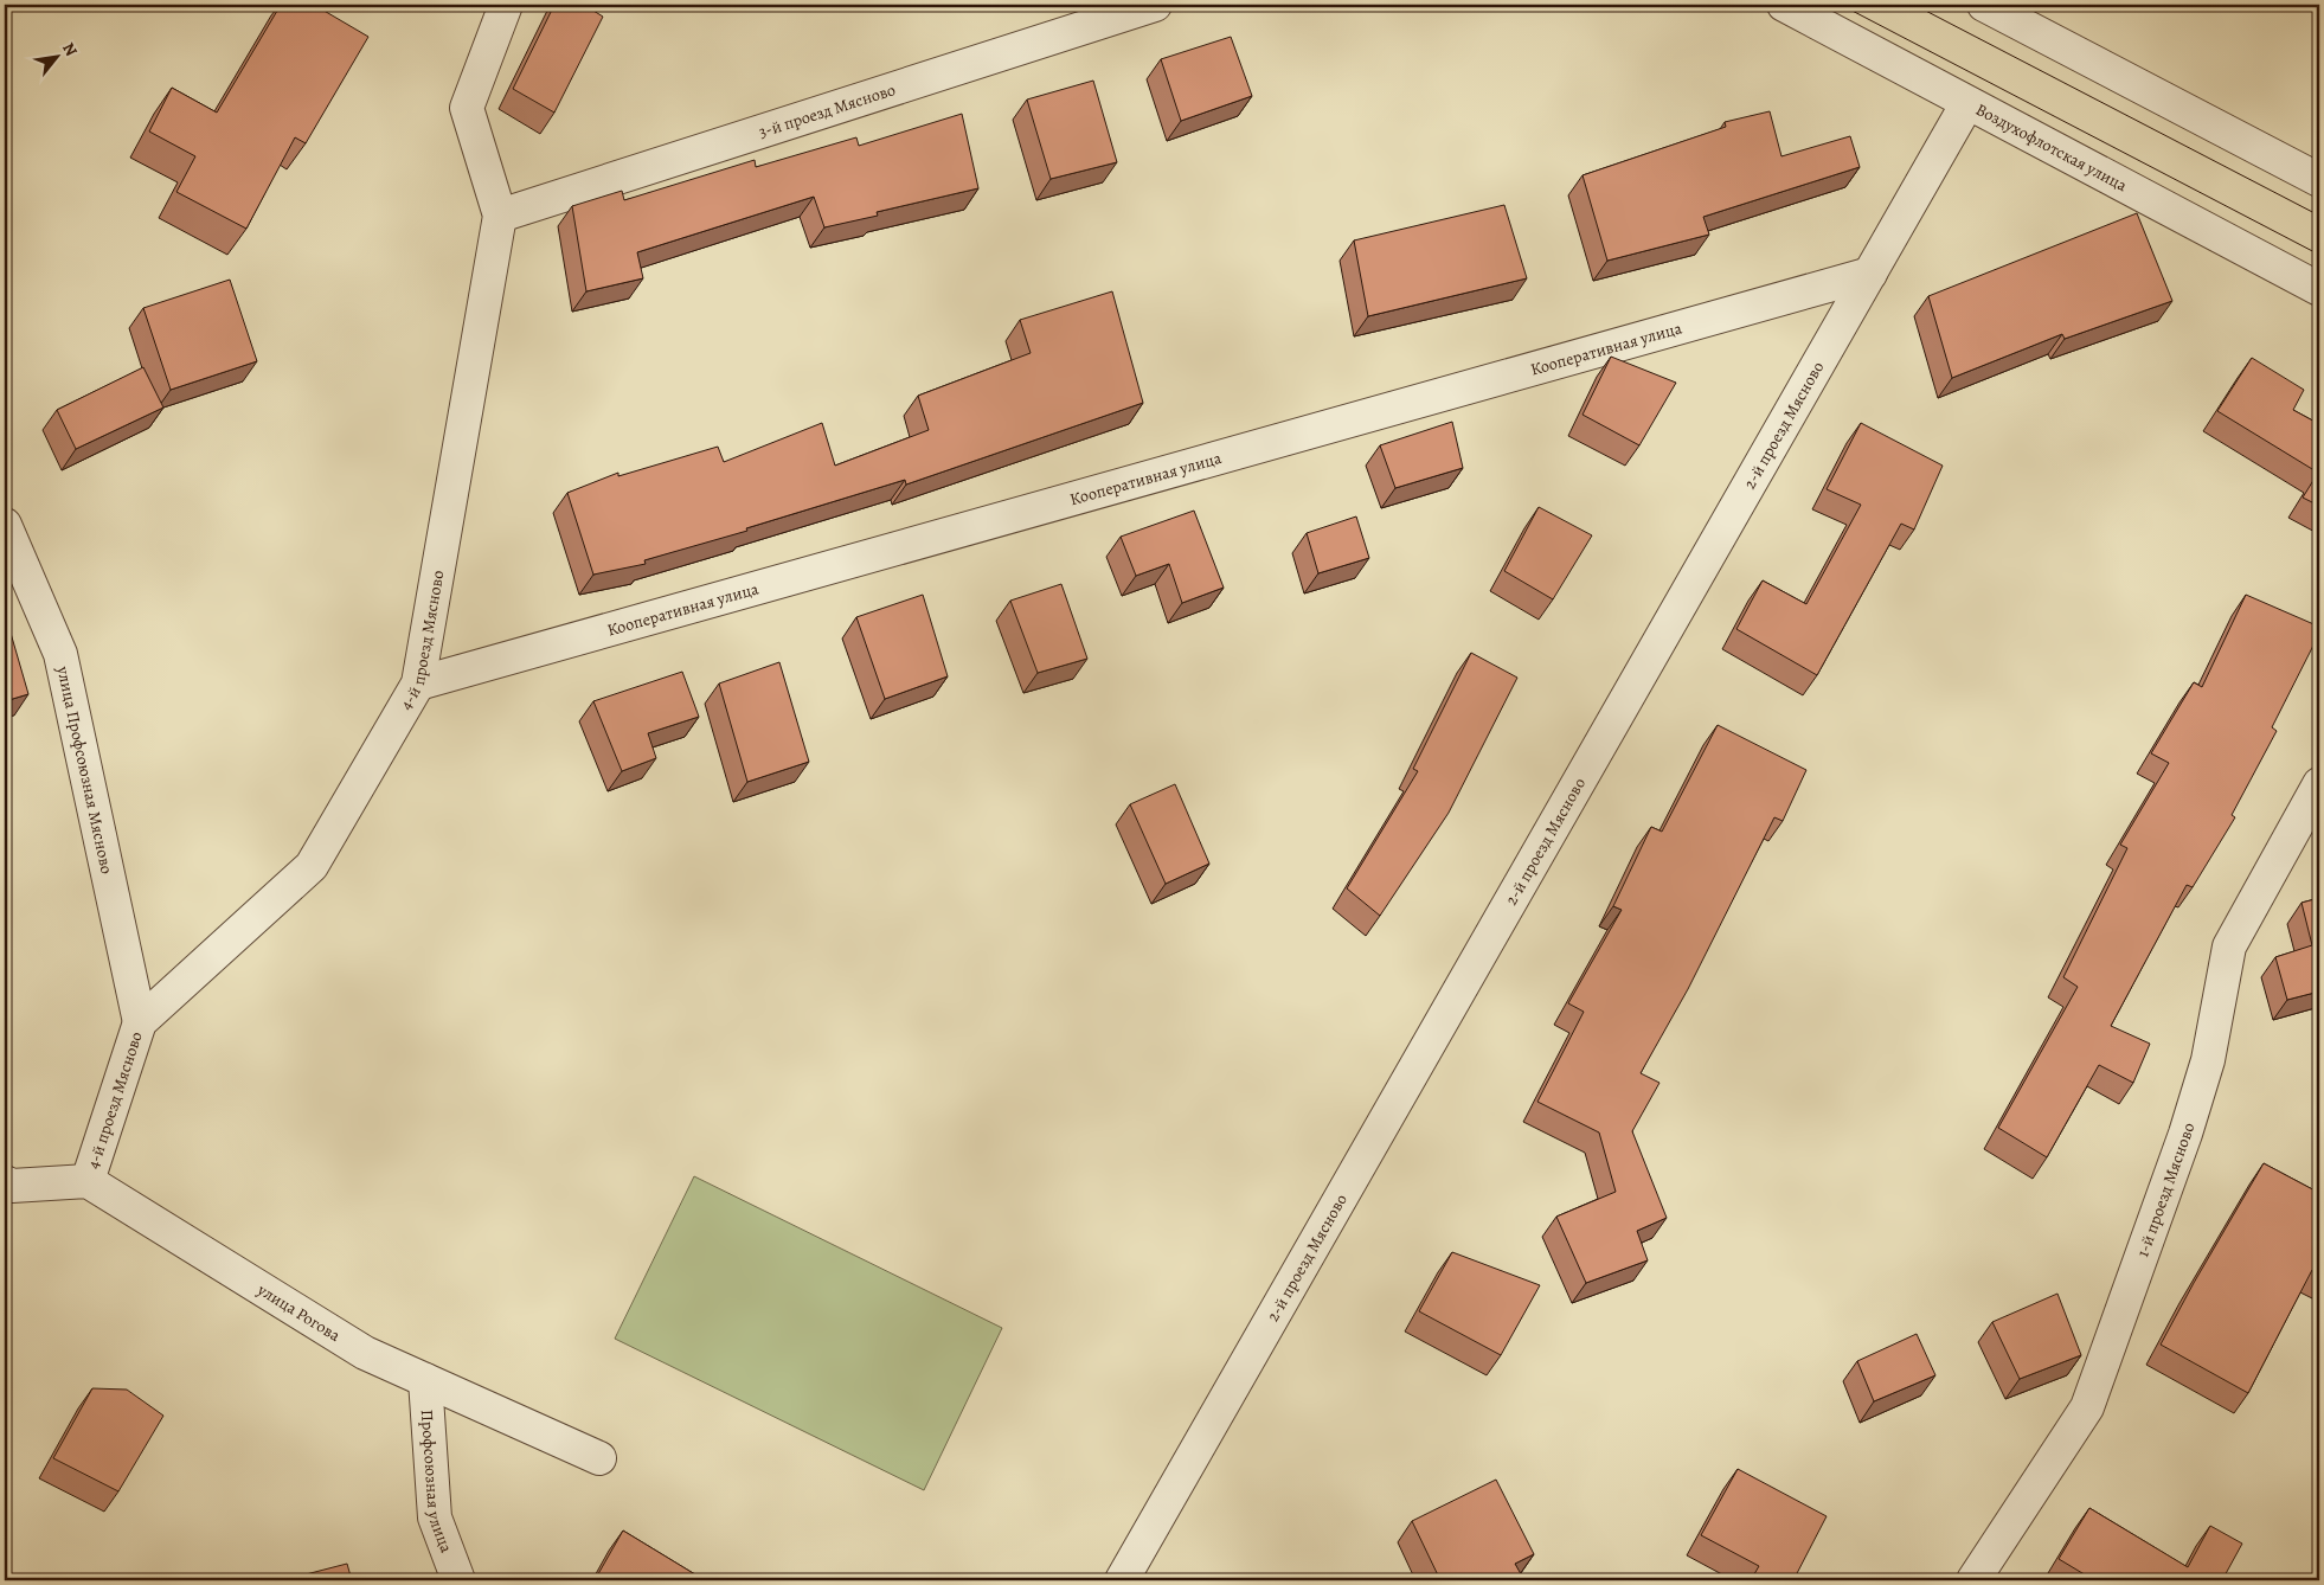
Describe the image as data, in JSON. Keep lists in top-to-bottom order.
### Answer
{
  "streets": {
    "street": [
      "3-й проезд Мясново",
      "Воздухофлотская улица",
      "Кооперативная улица",
      "2-й проезд Мясново",
      "4-й проезд Мясново",
      "улица Профсоюзная Мясново",
      "1-й проезд Мясново",
      "улица Рогова",
      "Профсоюзная улица"
    ]
  },
  "crossings": [
    ["3-й проезд Мясново", "4-й проезд Мясново"],
    ["Воздухофлотская улица", "2-й проезд Мясново"],
    ["Кооперативная улица", "2-й проезд Мясново"],
    ["Кооперативная улица", "4-й проезд Мясново"],
    ["4-й проезд Мясново", "улица Профсоюзная Мясново"],
    ["4-й проезд Мясново", "улица Рогова"],
    ["улица Рогова", "Профсоюзная улица"]
  ],
  "north": "top right"
}
